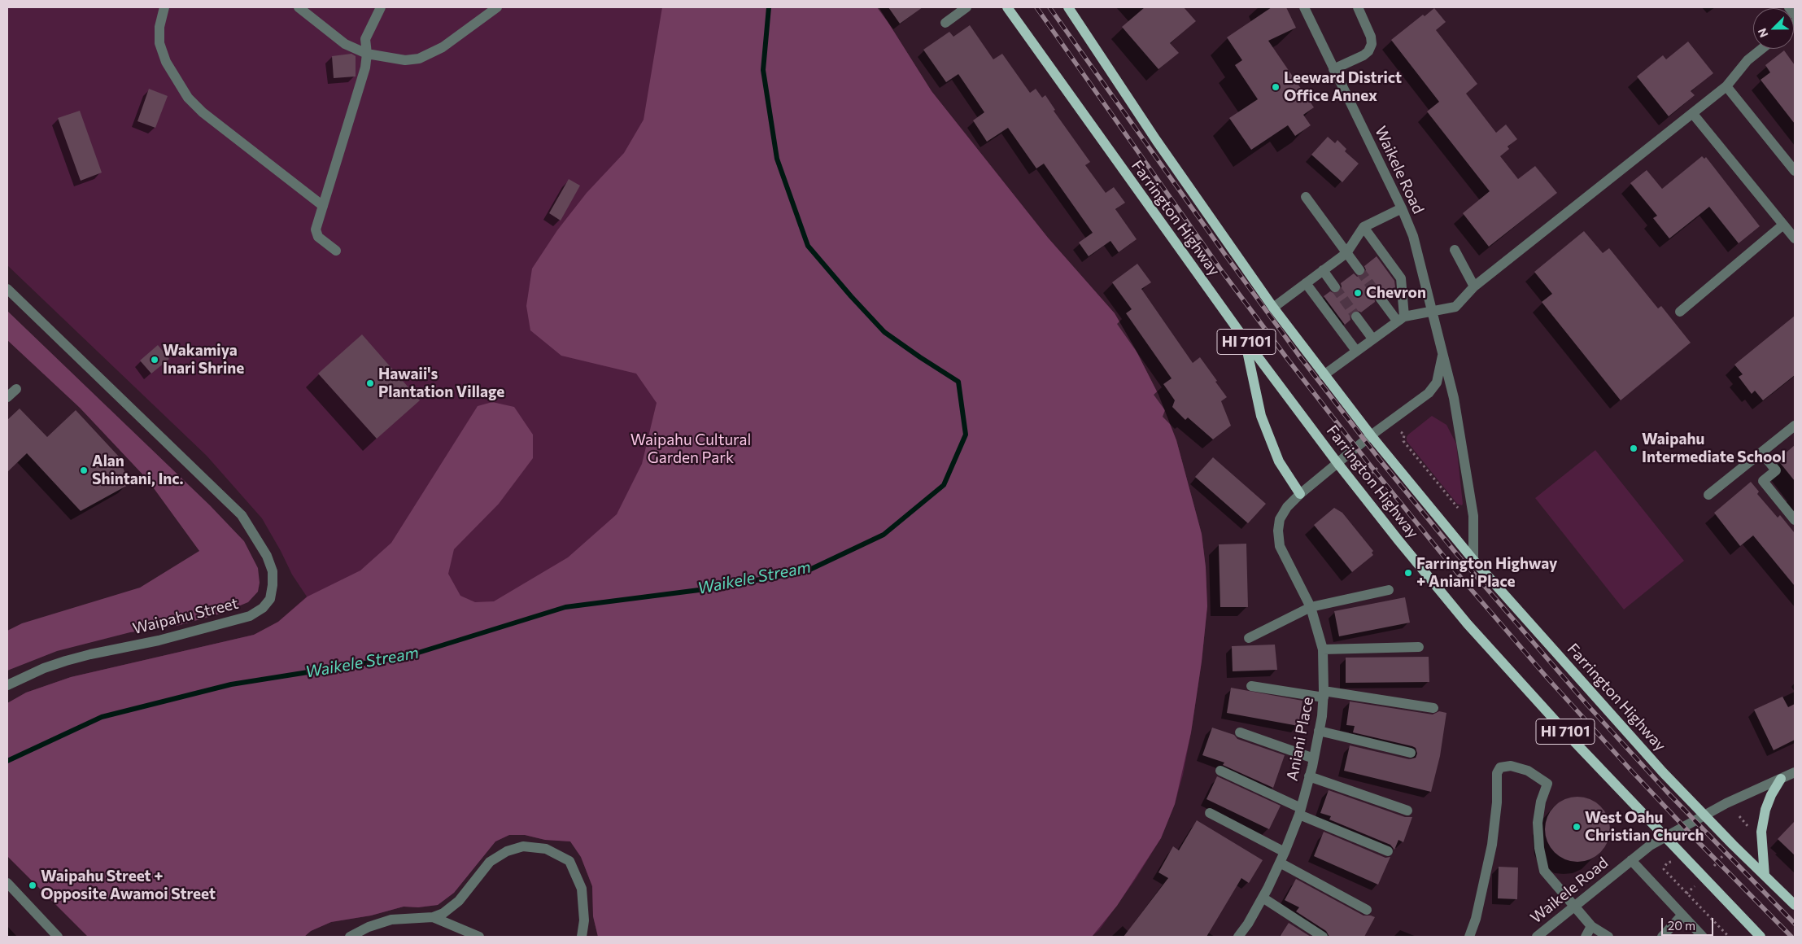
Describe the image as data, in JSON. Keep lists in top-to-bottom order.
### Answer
{
  "streets": {
    "main road": ["Farrington Highway", "HI 7101"],
    "street": ["Waikele Road", "Waipahu Street", "Aniani Place"]
  },
  "crossings": [
    ["Waikele Road", "Farrington Highway"],
    ["Waikele Road", "Aniani Place"],
    ["Farrington Highway", "Aniani Place"]
  ],
  "water": ["Waikele Stream"],
  "parks": ["Waipahu Cultural Garden Park"],
  "places": [
    "Leeward District Office Annex",
    "Chevron",
    "Wakamiya Inari Shrine",
    "Hawaii's Plantation Village",
    "Waipahu Intermediate School",
    "Alan Shintani, Inc.",
    "Farrington Highway + Aniani Place",
    "West Oahu Christian Church",
    "Waipahu Street + Opposite Awamoi Street"
  ],
  "scale_bar": "20 m",
  "north": "bottom left"
}
